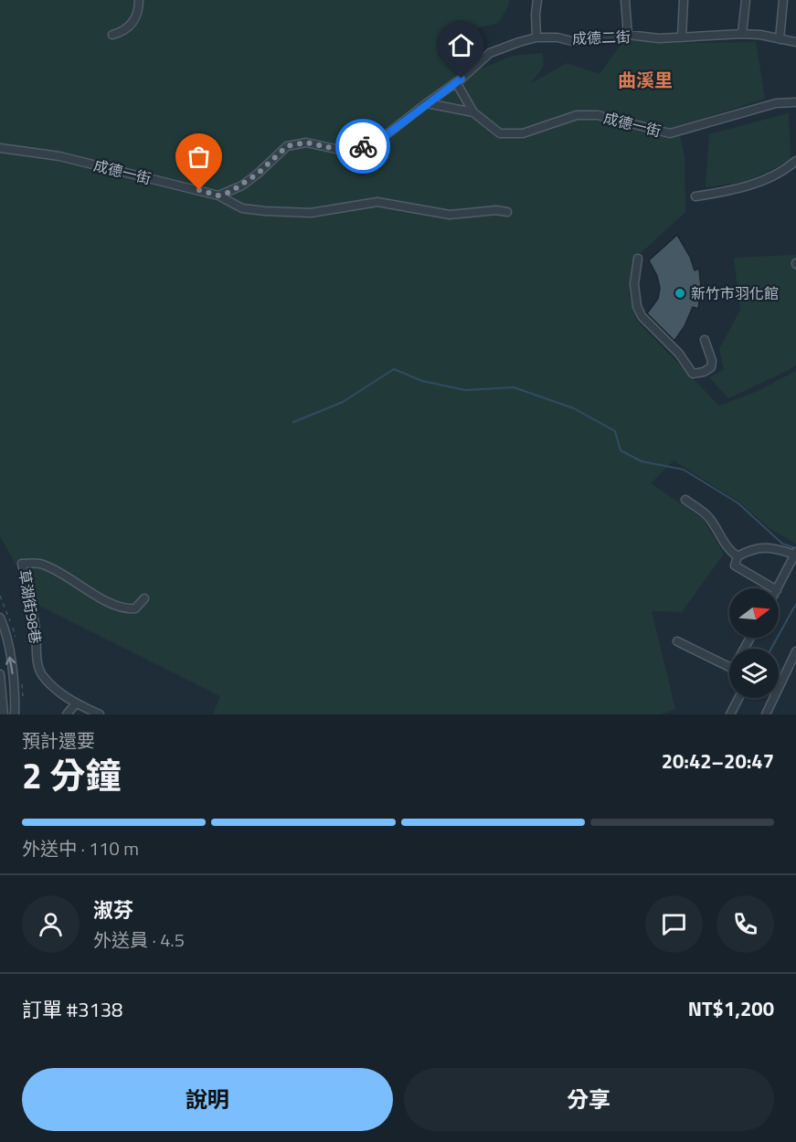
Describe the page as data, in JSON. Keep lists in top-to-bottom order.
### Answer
{
  "streets": {
    "street": ["成德二街", "成德一街", "草湖街98巷"]
  },
  "crossings": [
    ["成德二街", "成德一街"]
  ],
  "districts": ["曲溪里"],
  "places": ["新竹市羽化館"],
  "north": "right",
  "page": {
    "heading": ["2 分鐘", "預計還要", "20:42–20:47"],
    "panel": [
      "淑芬",
      "外送員 · 4.5",
      "訂單 #3138",
      "NT$1,200"
    ],
    "bar": "外送中 · 110 m",
    "buttons": ["說明", "分享"]
  }
}
